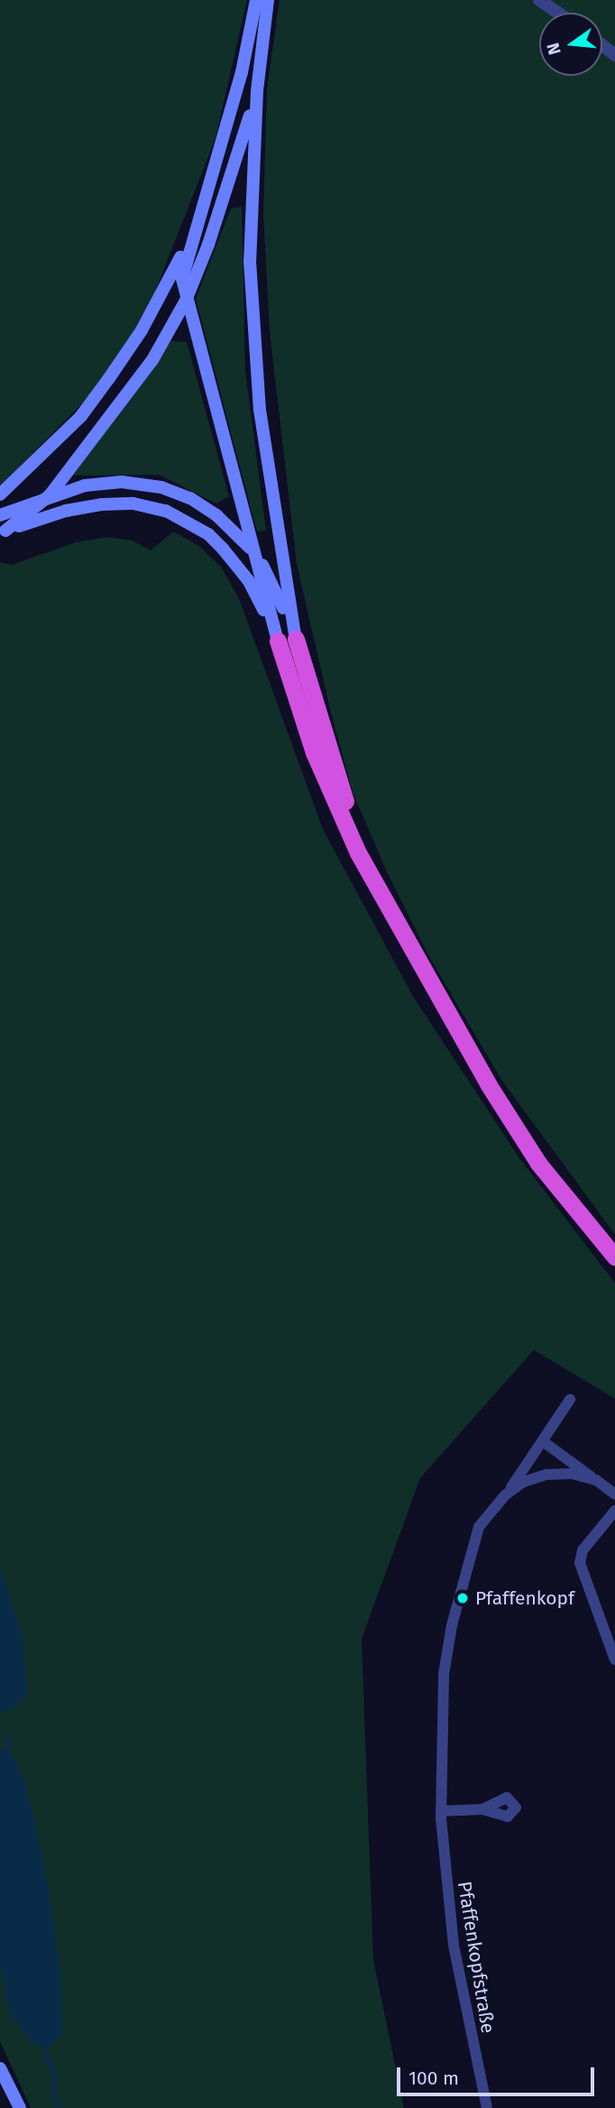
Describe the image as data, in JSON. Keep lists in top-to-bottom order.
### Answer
{
  "streets": {
    "street": ["Pfaffenkopfstraße"]
  },
  "places": ["Pfaffenkopf"],
  "scale_bar": "100 m",
  "north": "left"
}
